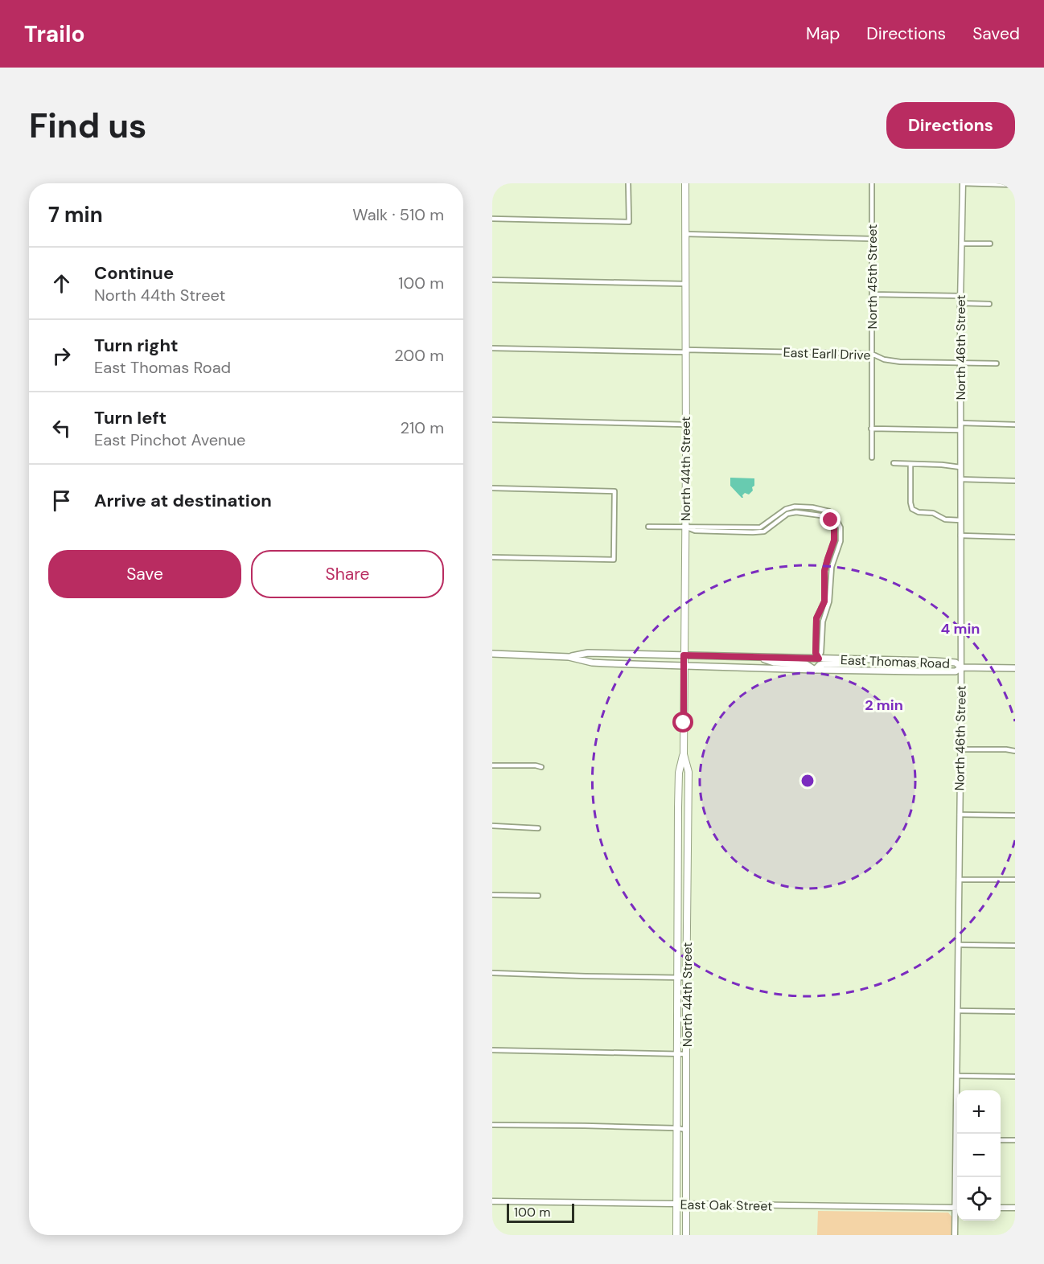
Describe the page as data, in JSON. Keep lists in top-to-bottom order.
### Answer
{
  "streets": {
    "main road": ["North 44th Street", "East Thomas Road"],
    "street": [
      "North 45th Street",
      "North 46th Street",
      "East Earll Drive",
      "East Oak Street"
    ]
  },
  "crossings": [
    ["North 45th Street", "East Earll Drive"],
    ["North 46th Street", "East Earll Drive"],
    ["North 46th Street", "East Thomas Road"],
    ["East Earll Drive", "North 44th Street"],
    ["North 44th Street", "East Thomas Road"],
    ["North 44th Street", "East Oak Street"]
  ],
  "scale_bar": "100 m",
  "page": {
    "header": "Trailo",
    "nav": ["Map", "Directions", "Saved"],
    "buttons": [
      "Directions",
      ["Save", "Share"]
    ],
    "title": "Find us",
    "heading": ["7 min", "Walk · 510 m"],
    "list": [
      ["Continue", "North 44th Street", "100 m"],
      ["Turn right", "East Thomas Road", "200 m"],
      ["Turn left", "East Pinchot Avenue", "210 m"],
      "Arrive at destination"
    ],
    "map_buttons": ["+", "−"],
    "scale": "100 m"
  },
  "rings": ["4 min", "2 min"]
}
